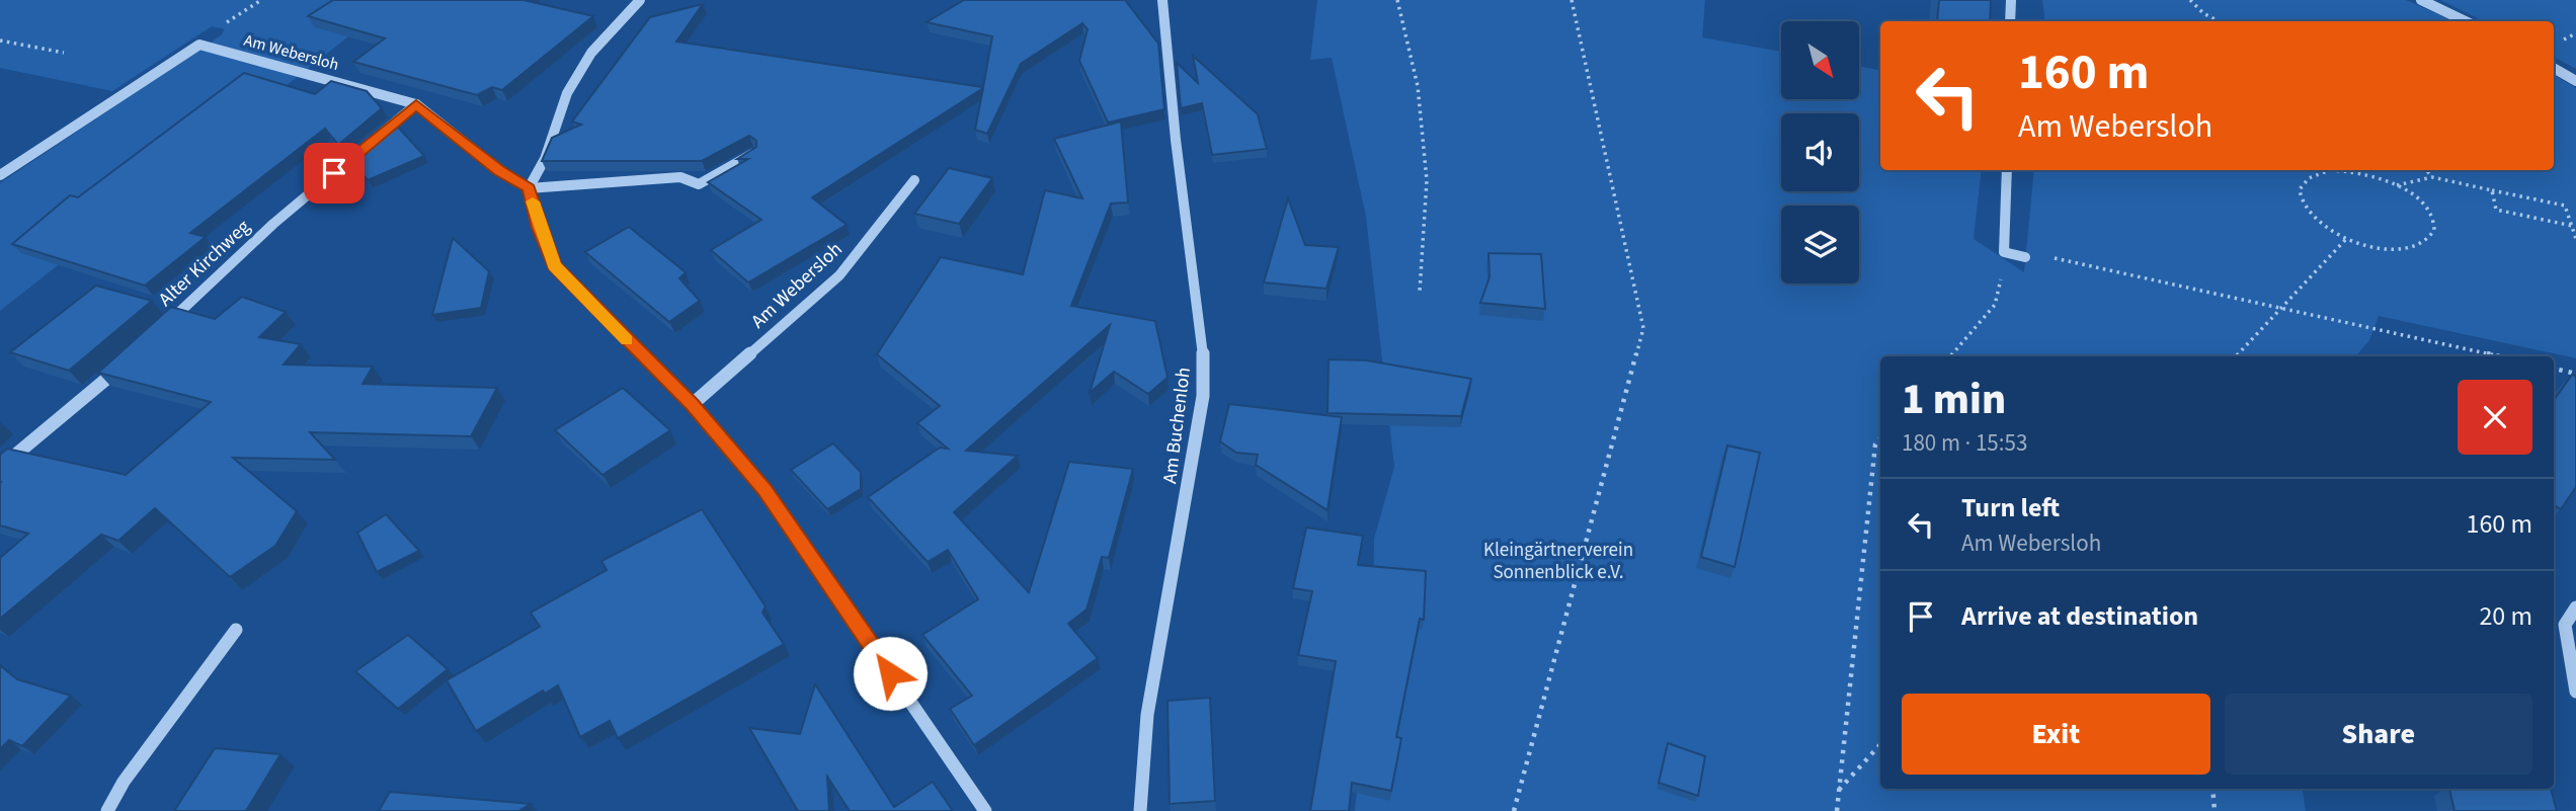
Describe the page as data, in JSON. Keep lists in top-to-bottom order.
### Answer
{
  "streets": {
    "street": ["Am Webersloh", "Alter Kirchweg", "Am Buchenloh"]
  },
  "crossings": [
    ["Am Webersloh", "Alter Kirchweg"]
  ],
  "parks": ["Kleingärtnerverein Sonnenblick e.V."],
  "north": "bottom right",
  "page": {
    "turn": ["160 m", "Am Webersloh"],
    "heading": ["1 min", "180 m · 15:53"],
    "list": [
      {
        "name": "Turn left",
        "note": "Am Webersloh",
        "value": "160 m"
      },
      {
        "name": "Arrive at destination",
        "value": "20 m"
      }
    ],
    "buttons": ["Exit", "Share"]
  }
}
